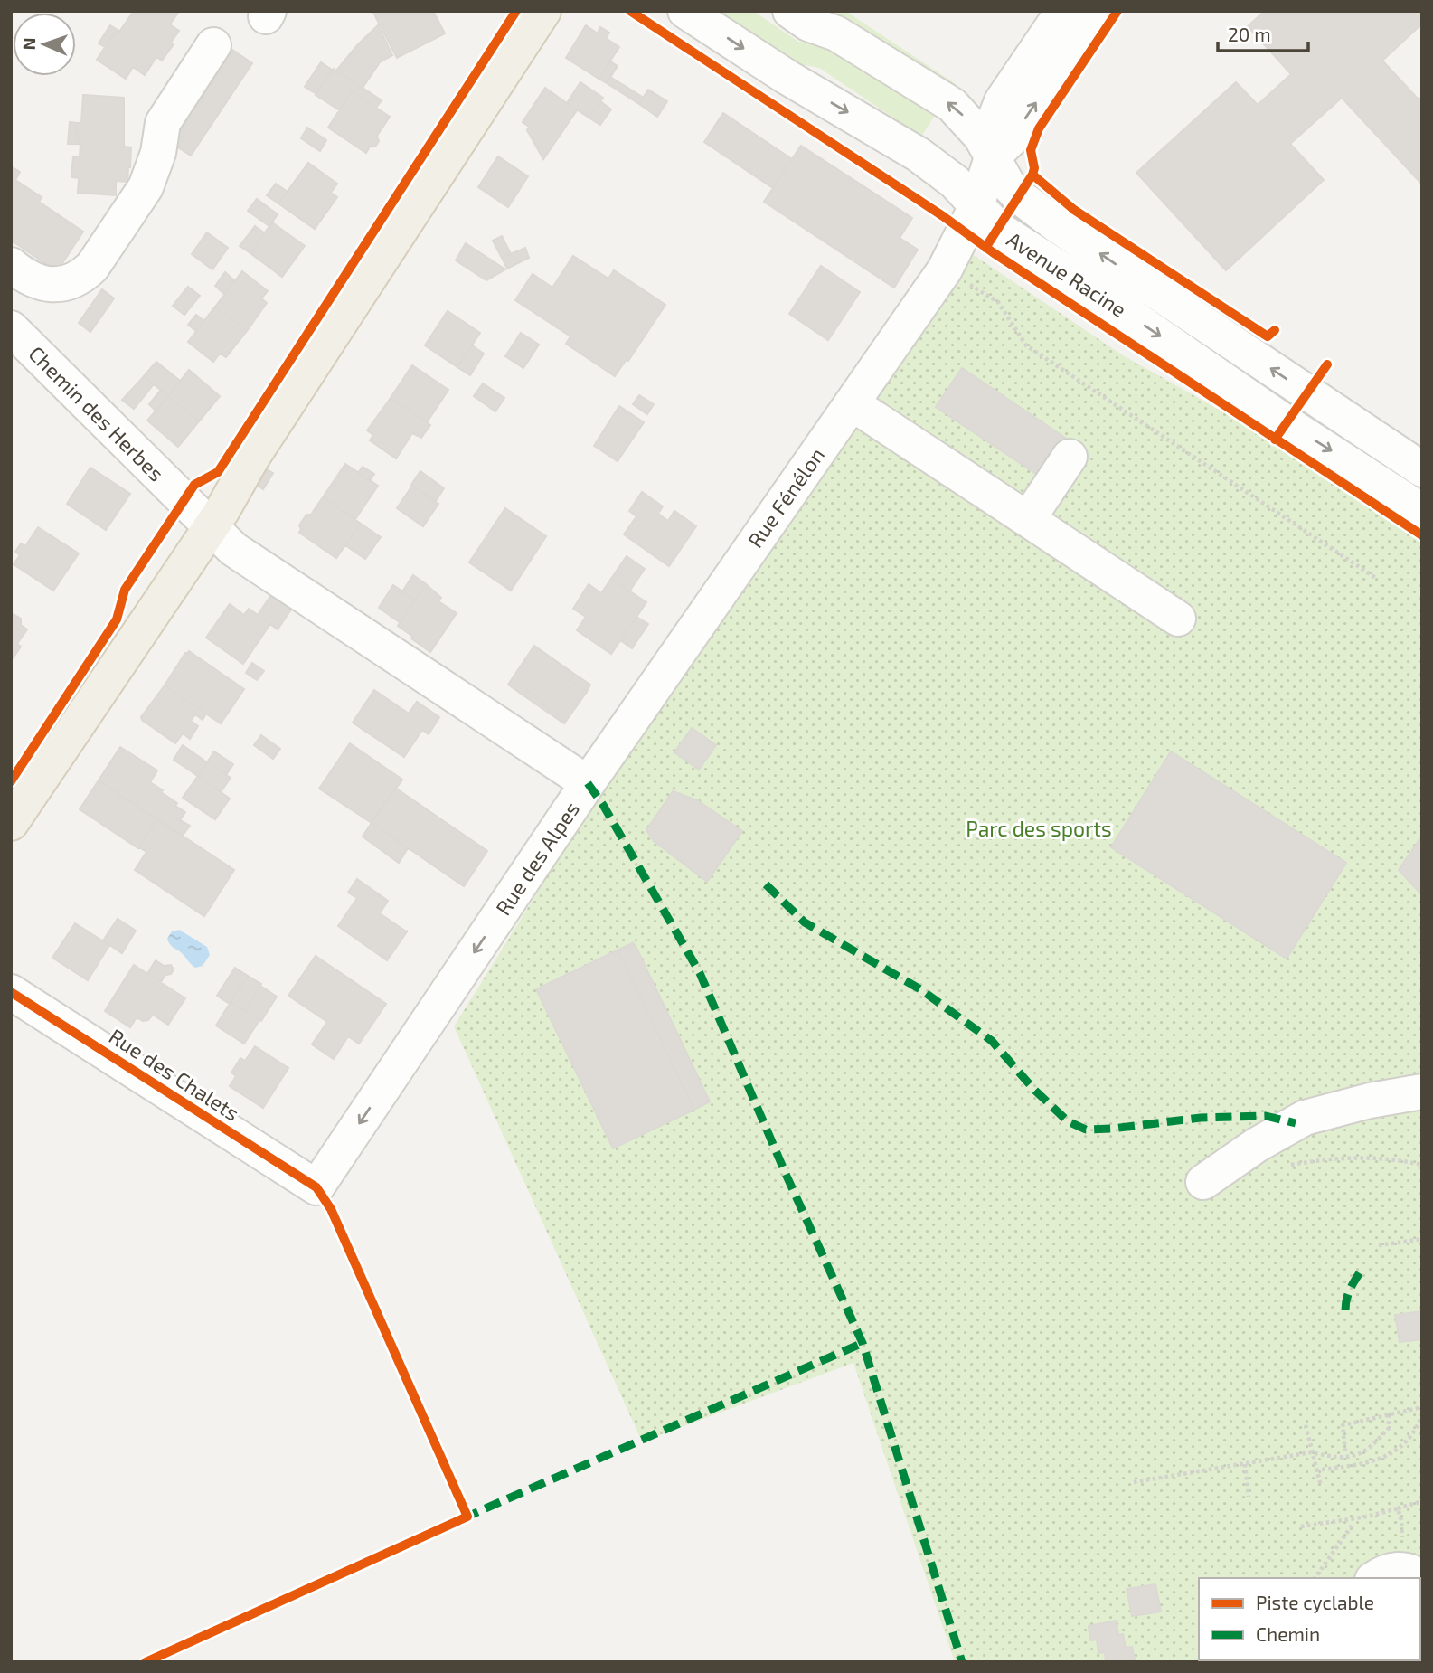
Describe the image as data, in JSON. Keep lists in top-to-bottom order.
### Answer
{
  "streets": {
    "street": [
      "Avenue Racine",
      "Chemin des Herbes",
      "Rue Fénélon",
      "Rue des Alpes",
      "Rue des Chalets"
    ]
  },
  "crossings": [
    ["Avenue Racine", "Rue Fénélon"],
    ["Chemin des Herbes", "Rue des Alpes"],
    ["Rue Fénélon", "Rue des Alpes"],
    ["Rue des Alpes", "Rue des Chalets"]
  ],
  "one_way": ["Rue des Alpes"],
  "parks": ["Parc des sports"],
  "legend": ["Piste cyclable", "Chemin"],
  "scale_bar": "20 m",
  "north": "left"
}
